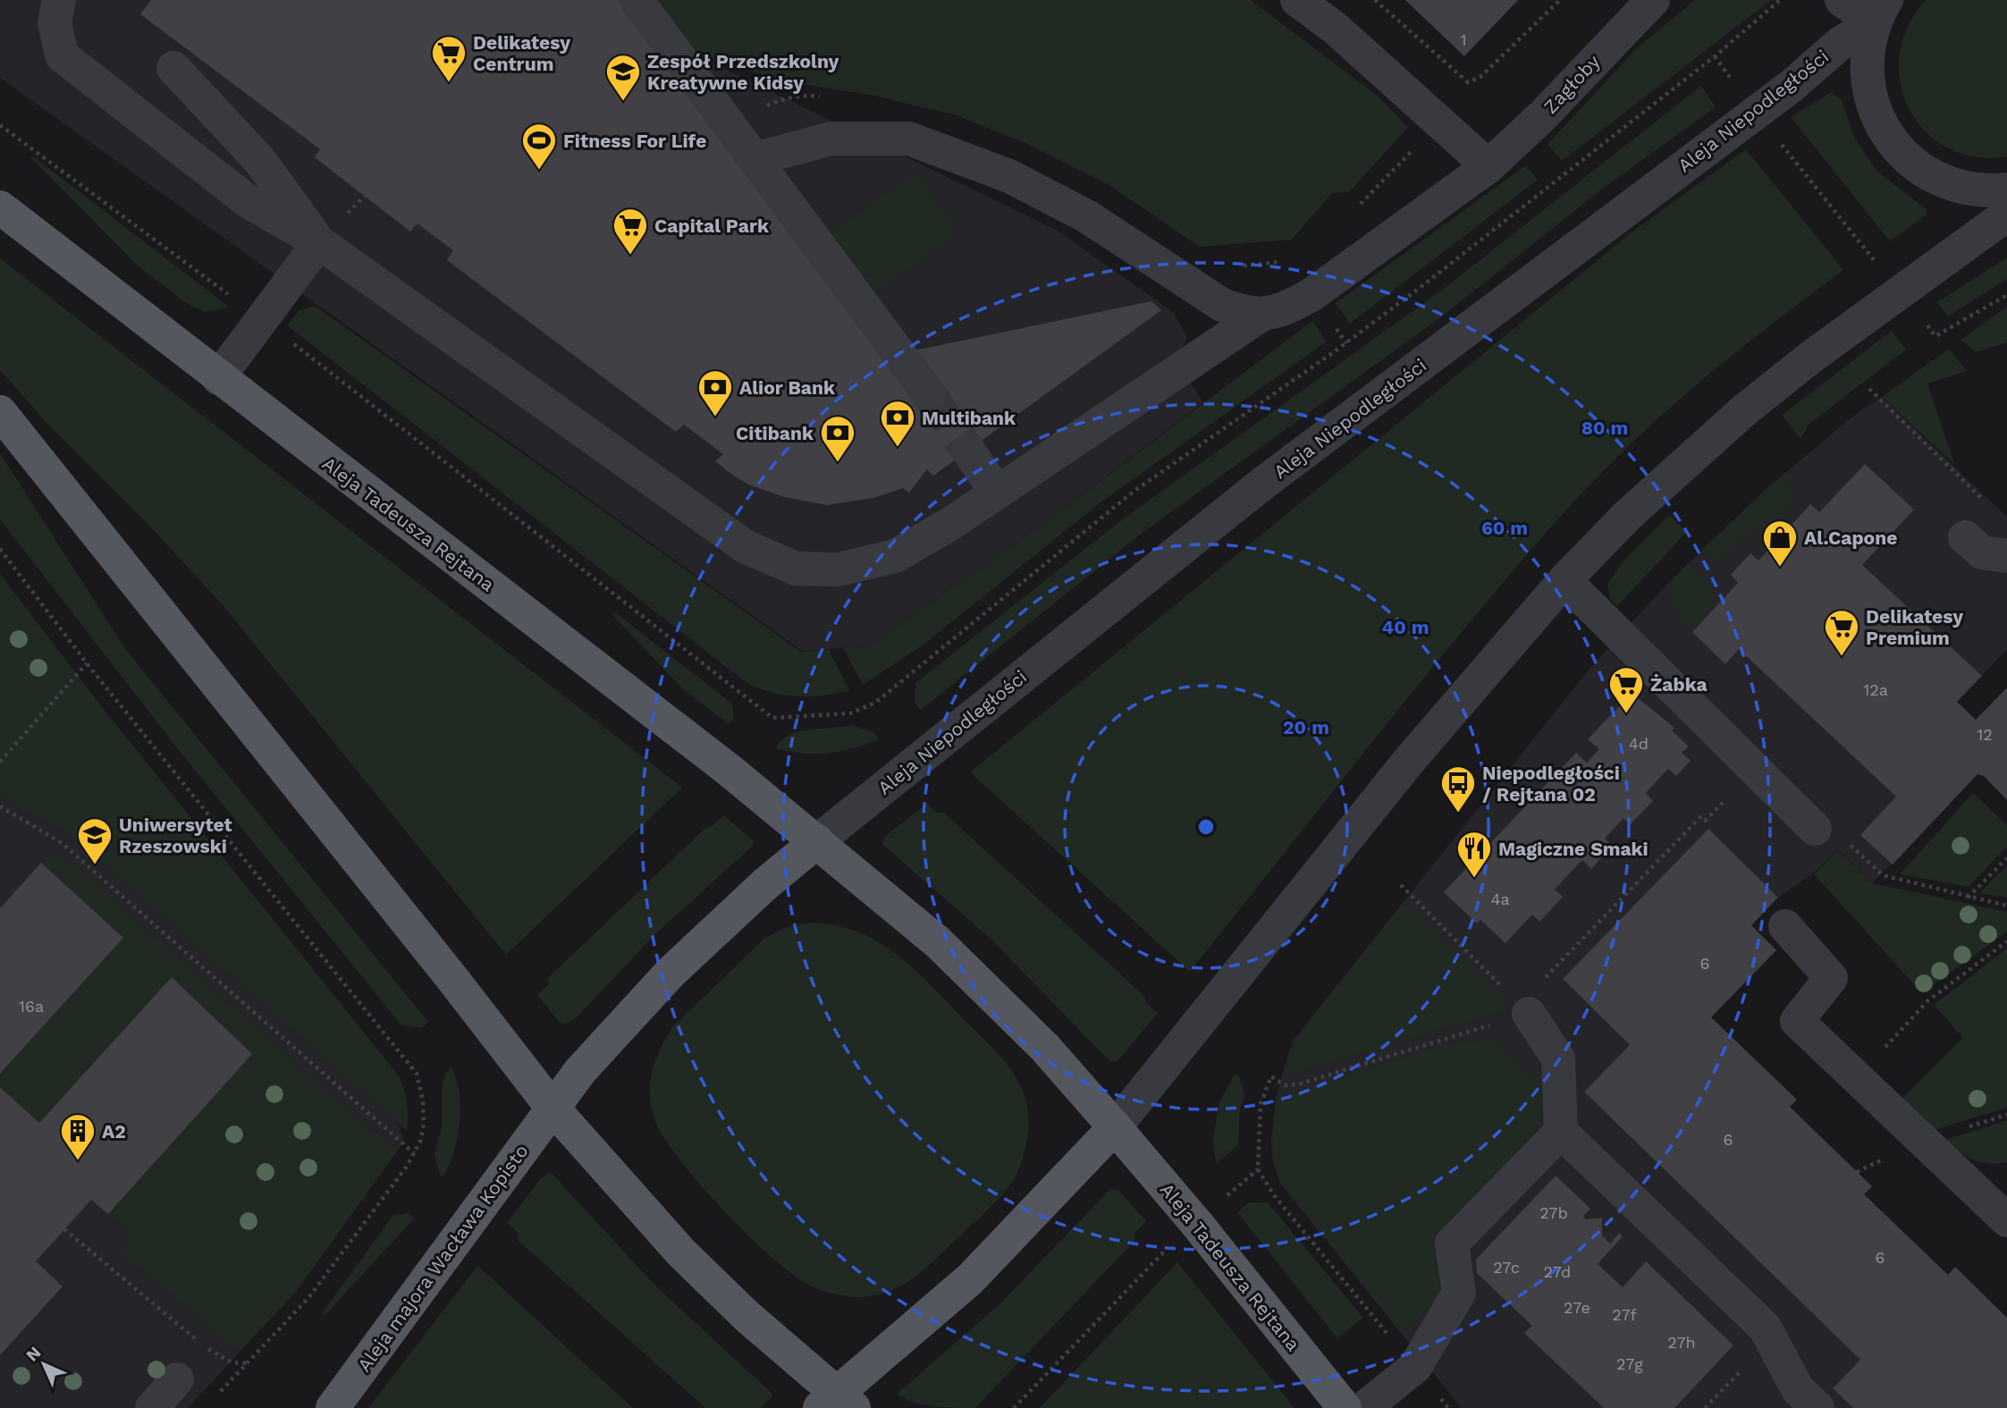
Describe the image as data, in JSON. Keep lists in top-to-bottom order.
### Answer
{
  "streets": {
    "main road": ["Aleja Tadeusza Rejtana", "Aleja majora Wacława Kopisto"],
    "street": ["Zagłoby", "Aleja Niepodległości"]
  },
  "crossings": [
    ["Aleja Niepodległości", "Aleja Tadeusza Rejtana"],
    ["Aleja Niepodległości", "Aleja majora Wacława Kopisto"],
    ["Aleja Tadeusza Rejtana", "Aleja majora Wacława Kopisto"]
  ],
  "places": {
    "supermarket": [
      "Delikatesy Centrum",
      "Capital Park",
      "Delikatesy Premium",
      "Żabka"
    ],
    "school or university": ["Zespół Przedszkolny Kreatywne Kidsy", "Uniwersytet Rzeszowski"],
    "sports": ["Fitness For Life"],
    "bank": ["Alior Bank", "Multibank", "Citibank"],
    "shop": ["Al.Capone"],
    "bus stop": ["Niepodległości / Rejtana 02"],
    "restaurant": ["Magiczne Smaki"],
    "building": ["A2"]
  },
  "house_numbers": [
    "1",
    "12a",
    "12",
    "4d",
    "4a",
    "6",
    "16a",
    "6",
    "27b",
    "6",
    "27c",
    "27d",
    "27e",
    "27f",
    "27h",
    "27g"
  ],
  "north": "top left",
  "rings": [
    "80 m",
    "60 m",
    "40 m",
    "20 m"
  ]
}
